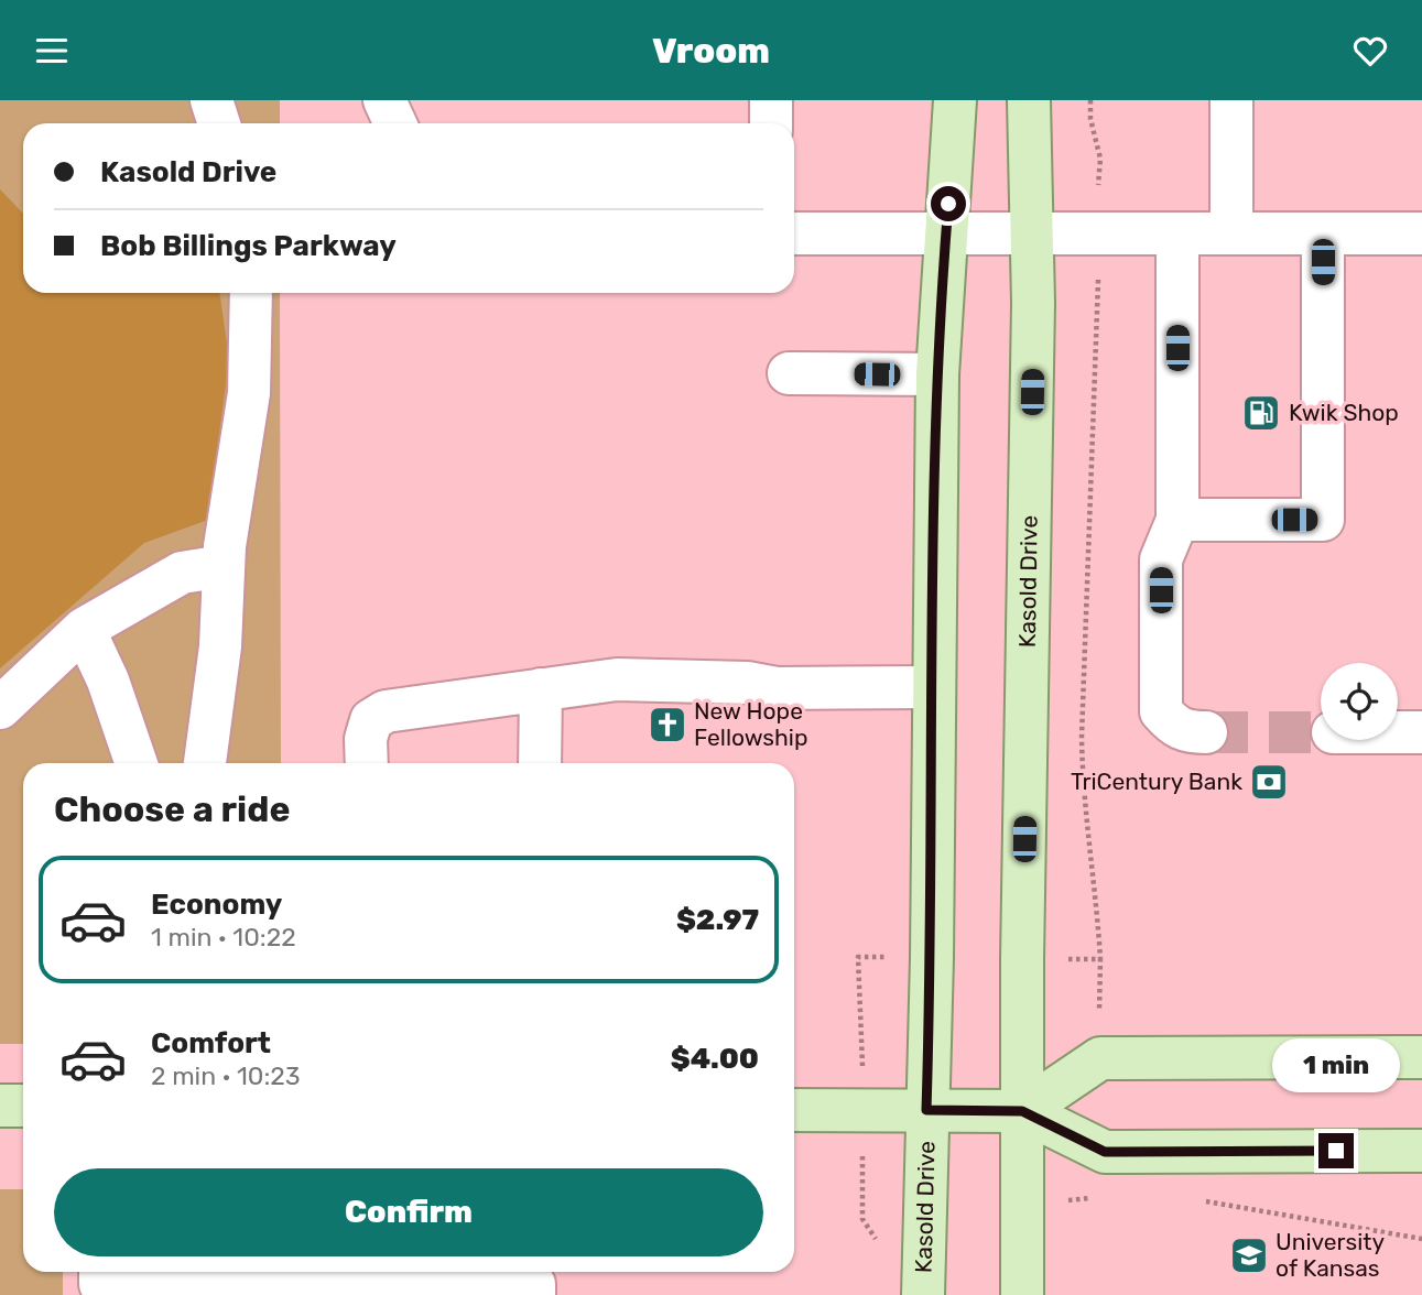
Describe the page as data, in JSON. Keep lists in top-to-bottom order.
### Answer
{
  "streets": {
    "main road": ["Kasold Drive"]
  },
  "places": {
    "fuel station": ["Kwik Shop"],
    "church": ["New Hope Fellowship"],
    "bank": ["TriCentury Bank"],
    "school or university": ["University of Kansas"]
  },
  "page": {
    "header": "Vroom",
    "banner": ["Kasold Drive", "Bob Billings Parkway"],
    "heading": "Choose a ride",
    "list": [
      {
        "name": "Economy",
        "note": "1 min · 10:22",
        "value": "$2.97"
      },
      {
        "name": "Comfort",
        "note": "2 min · 10:23",
        "value": "$4.00"
      }
    ],
    "bubble": "1 min",
    "buttons": "Confirm"
  }
}
